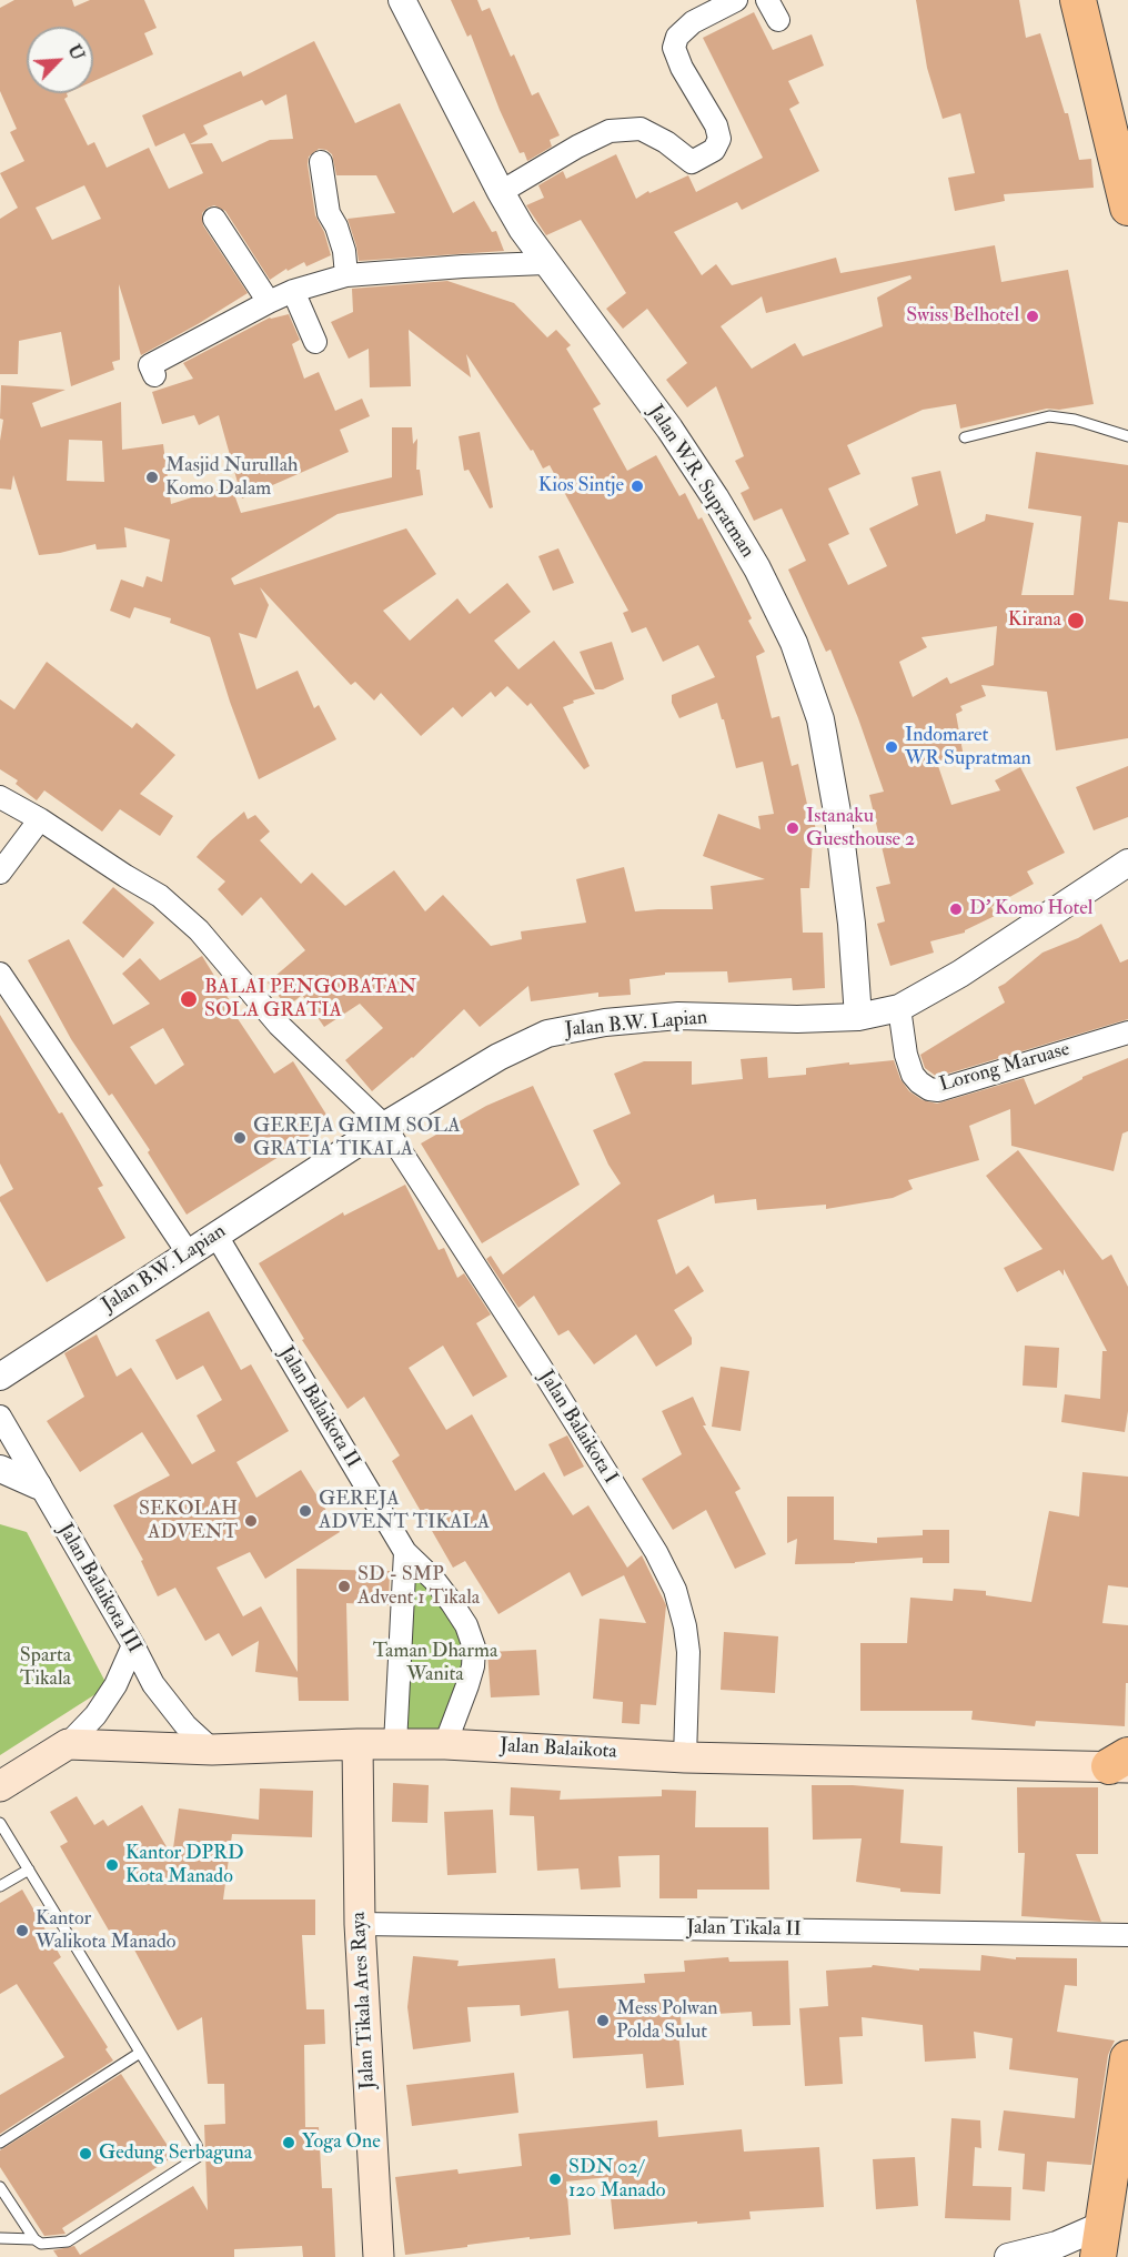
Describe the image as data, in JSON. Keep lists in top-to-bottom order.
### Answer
{
  "streets": {
    "main road": ["Jalan Balaikota", "Jalan Tikala Ares Raya"],
    "street": [
      "Jalan W.R. Supratman",
      "Jalan B.W. Lapian",
      "Lorong Maruase",
      "Jalan Balaikota II",
      "Jalan Balaikota I",
      "Jalan Balaikota III",
      "Jalan Tikala II"
    ]
  },
  "crossings": [
    ["Jalan W.R. Supratman", "Jalan B.W. Lapian"],
    ["Jalan B.W. Lapian", "Lorong Maruase"],
    ["Jalan B.W. Lapian", "Jalan Balaikota II"],
    ["Jalan B.W. Lapian", "Jalan Balaikota I"],
    ["Jalan Balaikota II", "Jalan Balaikota"],
    ["Jalan Balaikota I", "Jalan Balaikota"],
    ["Jalan Balaikota III", "Jalan Balaikota"],
    ["Jalan Balaikota", "Jalan Tikala Ares Raya"],
    ["Jalan Tikala II", "Jalan Tikala Ares Raya"]
  ],
  "parks": ["Taman Dharma Wanita", "Sparta Tikala"],
  "places": [
    "Swiss Belhotel",
    "Masjid Nurullah Komo Dalam",
    "Kios Sintje",
    "Kirana",
    "Indomaret WR Supratman",
    "Istanaku Guesthouse 2",
    "D' Komo Hotel",
    "BALAI PENGOBATAN SOLA GRATIA",
    "GEREJA GMIM SOLA GRATIA TIKALA",
    "GEREJA ADVENT TIKALA",
    "SEKOLAH ADVENT",
    "SD - SMP Advent 1 Tikala",
    "Kantor DPRD Kota Manado",
    "Kantor Walikota Manado",
    "Mess Polwan Polda Sulut",
    "Yoga One",
    "Gedung Serbaguna",
    "SDN 02/ 120 Manado"
  ],
  "north": "top right"
}
